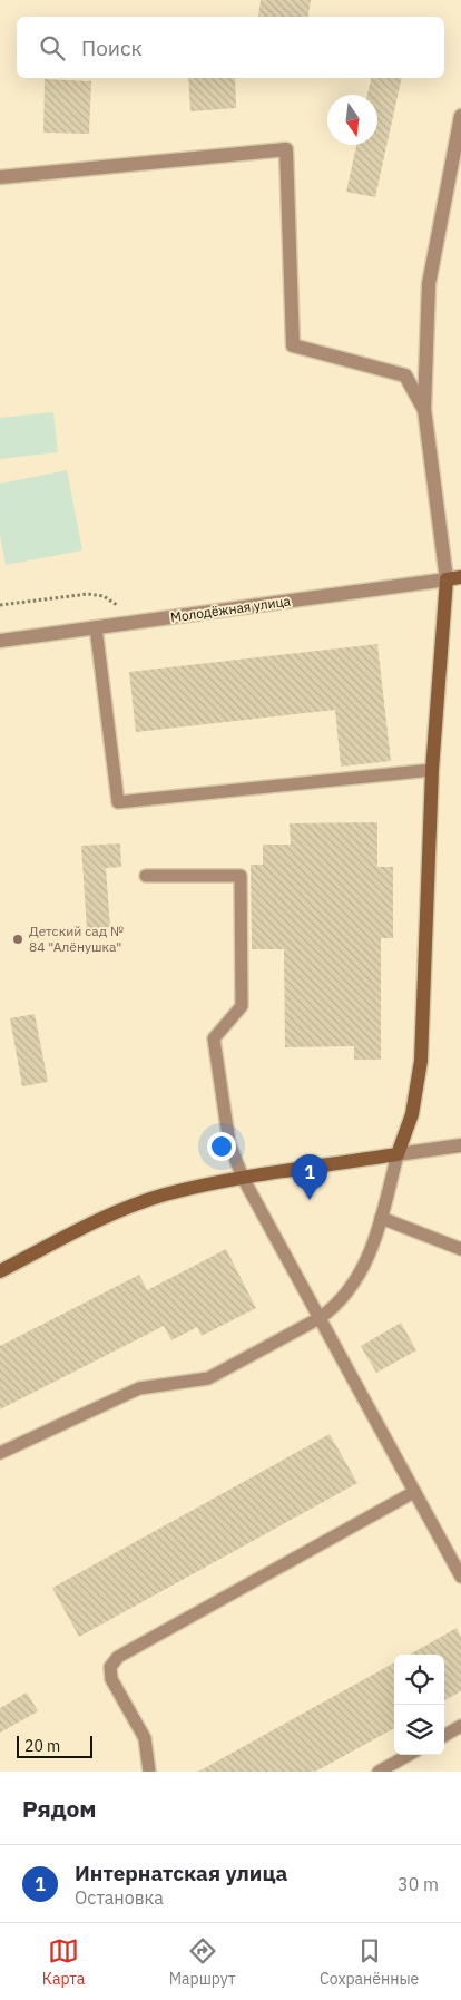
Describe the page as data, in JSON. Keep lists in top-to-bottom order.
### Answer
{
  "streets": {
    "street": ["Молодёжная улица"]
  },
  "places": ["Детский сад № 84 \"Алёнушка\""],
  "scale_bar": "20 m",
  "north": "bottom",
  "page": {
    "search": "Поиск",
    "pins": "1",
    "scale": "20 m",
    "heading": "Рядом",
    "list": [
      {
        "mark": "1",
        "name": "Интернатская улица",
        "note": "Остановка",
        "value": "30 m"
      }
    ],
    "nav": ["Карта", "Маршрут", "Сохранённые"]
  }
}
